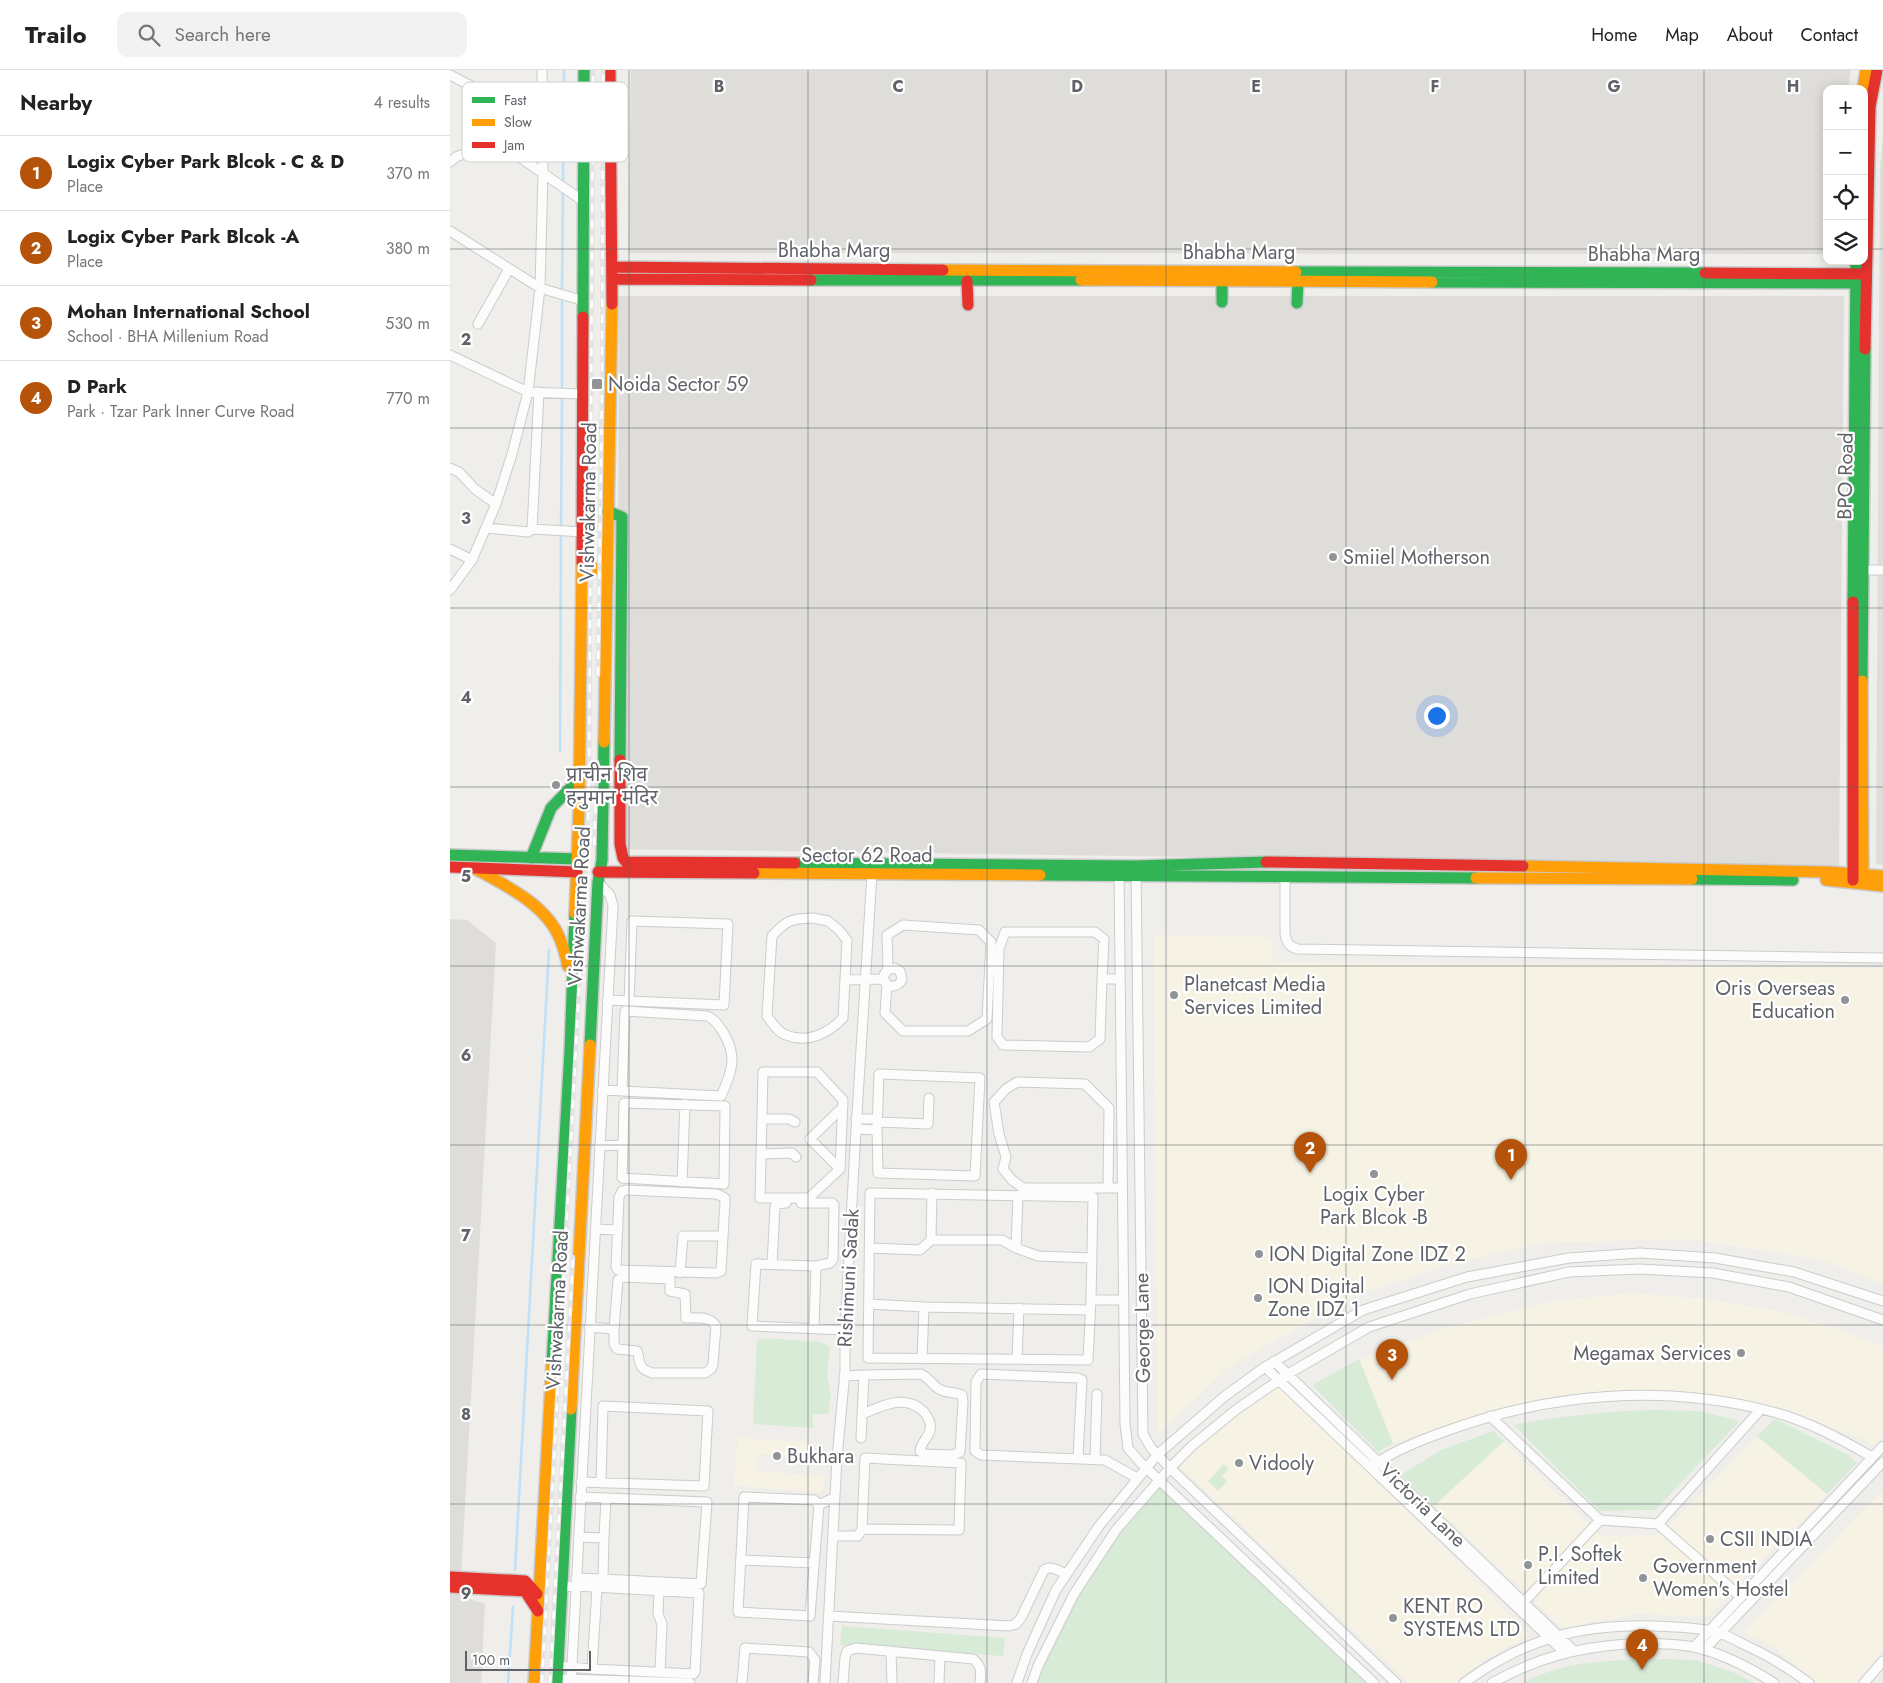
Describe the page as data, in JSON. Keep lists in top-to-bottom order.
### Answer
{
  "streets": {
    "street": [
      "Bhabha Marg",
      "BPO Road",
      "Vishwakarma Road",
      "Sector 62 Road",
      "Rishimuni Sadak",
      "George Lane",
      "Victoria Lane"
    ]
  },
  "crossings": [
    ["Bhabha Marg", "BPO Road"],
    ["Bhabha Marg", "Vishwakarma Road"],
    ["Vishwakarma Road", "Sector 62 Road"],
    ["Sector 62 Road", "Rishimuni Sadak"],
    ["Sector 62 Road", "George Lane"]
  ],
  "places": {
    "transit": ["Noida Sector 59"],
    "other": [
      "Smiiel Motherson",
      "प्राचीन शिव हनुमान मंदिर",
      "Planetcast Media Services Limited",
      "Oris Overseas Education",
      "Logix Cyber Park Blcok -B",
      "ION Digital Zone IDZ 2",
      "ION Digital Zone IDZ 1",
      "Megamax Services",
      "Bukhara",
      "Vidooly",
      "CSII INDIA",
      "P.I. Softek Limited",
      "Government Women's Hostel",
      "KENT RO SYSTEMS LTD"
    ]
  },
  "legend": ["Fast", "Slow", "Jam"],
  "scale_bar": "100 m",
  "page": {
    "header": "Trailo",
    "search": "Search here",
    "nav": [
      "Home",
      "Map",
      "About",
      "Contact"
    ],
    "heading": ["Nearby", "4 results"],
    "map_buttons": ["+", "−"],
    "list": [
      {
        "mark": "1",
        "name": "Logix Cyber Park Blcok - C & D",
        "note": "Place",
        "value": "370 m"
      },
      {
        "mark": "2",
        "name": "Logix Cyber Park Blcok -A",
        "note": "Place",
        "value": "380 m"
      },
      {
        "mark": "3",
        "name": "Mohan International School",
        "note": "School · BHA Millenium Road",
        "value": "530 m"
      },
      {
        "mark": "4",
        "name": "D Park",
        "note": "Park · Tzar Park Inner Curve Road",
        "value": "770 m"
      }
    ],
    "pins": [
      "2",
      "1",
      "3",
      "4"
    ],
    "scale": "100 m"
  },
  "grid": {
    "columns": [
      "B",
      "C",
      "D",
      "E",
      "F",
      "G",
      "H"
    ],
    "rows": [
      "2",
      "3",
      "4",
      "5",
      "6",
      "7",
      "8",
      "9"
    ]
  }
}
